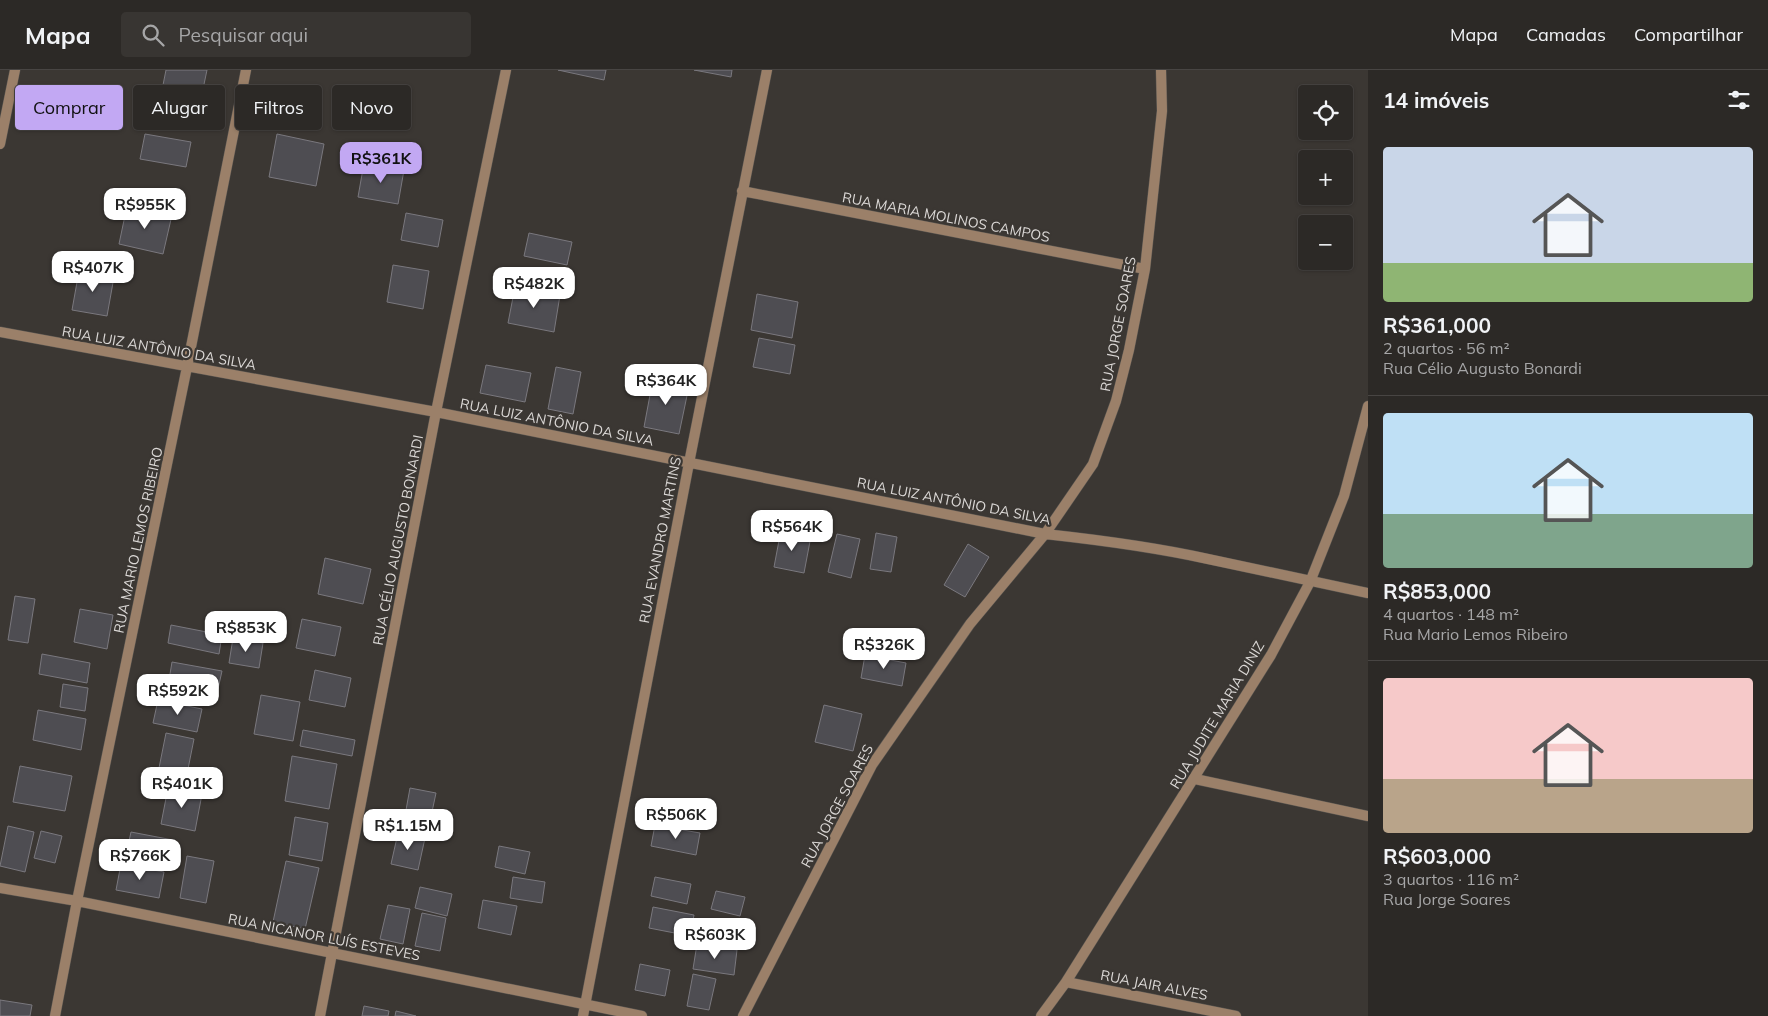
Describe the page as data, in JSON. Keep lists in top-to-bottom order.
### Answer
{
  "streets": {
    "street": [
      "RUA MARIA MOLINOS CAMPOS",
      "RUA JORGE SOARES",
      "RUA LUIZ ANTÔNIO DA SILVA",
      "RUA MARIO LEMOS RIBEIRO",
      "RUA CÉLIO AUGUSTO BONARDI",
      "RUA EVANDRO MARTINS",
      "RUA JUDITE MARIA DINIZ",
      "RUA NICANOR LUÍS ESTEVES",
      "RUA JAIR ALVES"
    ]
  },
  "crossings": [
    ["RUA MARIA MOLINOS CAMPOS", "RUA JORGE SOARES"],
    ["RUA MARIA MOLINOS CAMPOS", "RUA EVANDRO MARTINS"],
    ["RUA JORGE SOARES", "RUA LUIZ ANTÔNIO DA SILVA"],
    ["RUA LUIZ ANTÔNIO DA SILVA", "RUA MARIO LEMOS RIBEIRO"],
    ["RUA LUIZ ANTÔNIO DA SILVA", "RUA CÉLIO AUGUSTO BONARDI"],
    ["RUA LUIZ ANTÔNIO DA SILVA", "RUA EVANDRO MARTINS"],
    ["RUA LUIZ ANTÔNIO DA SILVA", "RUA JUDITE MARIA DINIZ"],
    ["RUA MARIO LEMOS RIBEIRO", "RUA NICANOR LUÍS ESTEVES"],
    ["RUA CÉLIO AUGUSTO BONARDI", "RUA NICANOR LUÍS ESTEVES"],
    ["RUA EVANDRO MARTINS", "RUA NICANOR LUÍS ESTEVES"],
    ["RUA JUDITE MARIA DINIZ", "RUA JAIR ALVES"]
  ],
  "page": {
    "header": "Mapa",
    "search": "Pesquisar aqui",
    "nav": ["Mapa", "Camadas", "Compartilhar"],
    "heading": "14 imóveis",
    "map_buttons": ["+", "−"],
    "chip": [
      "Comprar",
      "Alugar",
      "Filtros",
      "Novo"
    ],
    "list": [
      {
        "name": "R$361,000",
        "note": "2 quartos · 56 m² · Rua Célio Augusto Bonardi"
      },
      {
        "name": "R$853,000",
        "note": "4 quartos · 148 m² · Rua Mario Lemos Ribeiro"
      },
      {
        "name": "R$603,000",
        "note": "3 quartos · 116 m² · Rua Jorge Soares"
      }
    ],
    "price": [
      "R$361K",
      "R$955K",
      "R$407K",
      "R$482K",
      "R$364K",
      "R$564K",
      "R$853K",
      "R$326K",
      "R$592K",
      "R$401K",
      "R$506K",
      "R$1.15M",
      "R$766K",
      "R$603K"
    ]
  }
}
